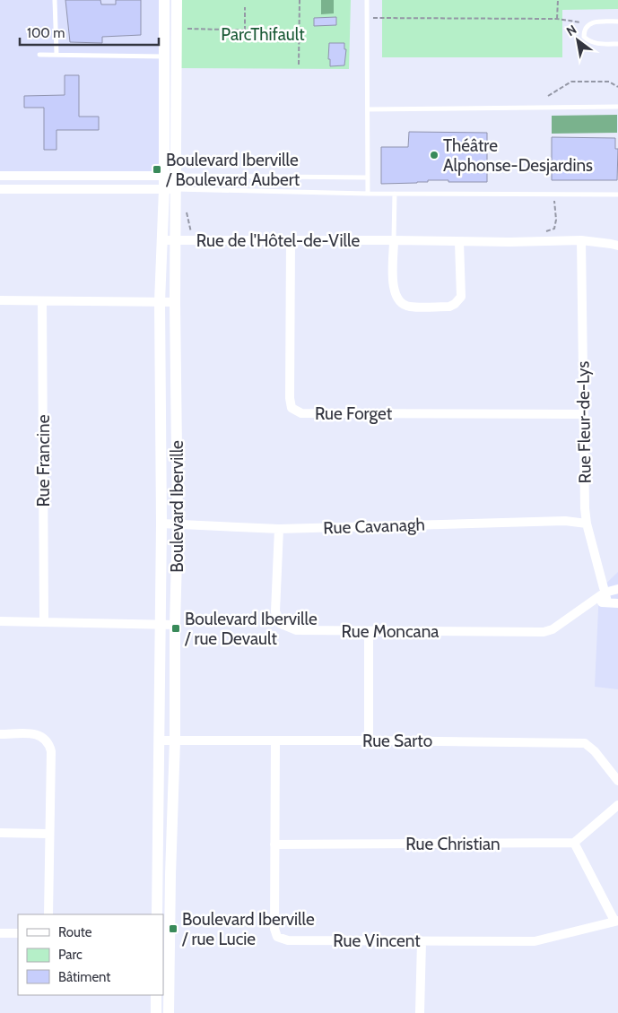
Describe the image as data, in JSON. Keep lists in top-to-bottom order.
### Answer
{
  "streets": {
    "street": [
      "Rue de l'Hôtel-de-Ville",
      "Rue Forget",
      "Rue Fleur-de-Lys",
      "Rue Francine",
      "Boulevard Iberville",
      "Rue Cavanagh",
      "Rue Moncana",
      "Rue Sarto",
      "Rue Christian",
      "Rue Vincent"
    ]
  },
  "crossings": [
    ["Rue de l'Hôtel-de-Ville", "Rue Forget"],
    ["Rue de l'Hôtel-de-Ville", "Rue Fleur-de-Lys"],
    ["Rue de l'Hôtel-de-Ville", "Boulevard Iberville"],
    ["Rue Forget", "Rue Fleur-de-Lys"],
    ["Rue Fleur-de-Lys", "Rue Cavanagh"],
    ["Rue Fleur-de-Lys", "Rue Moncana"],
    ["Boulevard Iberville", "Rue Cavanagh"],
    ["Boulevard Iberville", "Rue Sarto"],
    ["Rue Cavanagh", "Rue Moncana"],
    ["Rue Sarto", "Rue Vincent"],
    ["Rue Christian", "Rue Vincent"]
  ],
  "parks": ["ParcThifault"],
  "places": {
    "other": ["Théâtre Alphonse-Desjardins"],
    "transit": ["Boulevard Iberville / Boulevard Aubert", "Boulevard Iberville / rue Devault", "Boulevard Iberville / rue Lucie"]
  },
  "legend": ["Route", "Parc", "Bâtiment"],
  "scale_bar": "100 m",
  "north": "top left"
}
